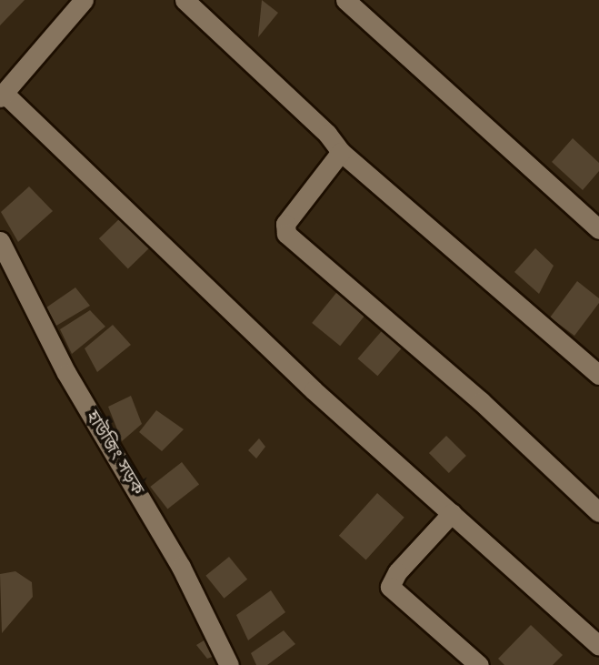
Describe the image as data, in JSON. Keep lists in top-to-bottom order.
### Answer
{
  "streets": {
    "street": ["হাউজিং সড়ক"]
  }
}
